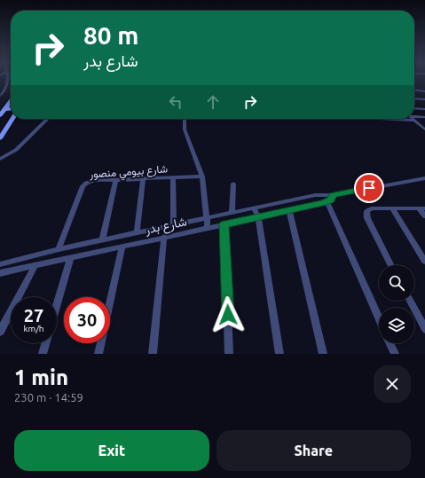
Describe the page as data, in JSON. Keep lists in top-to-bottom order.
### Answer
{
  "streets": {
    "street": ["شارع بيومي منصور", "شارع بدر"]
  },
  "crossings": [
    ["شارع بيومي منصور", "شارع بدر"]
  ],
  "page": {
    "turn": ["80 m", "شارع بدر"],
    "speed": "27 km/h",
    "limit": "30",
    "heading": ["1 min", "230 m · 14:59"],
    "buttons": ["Exit", "Share"]
  }
}
